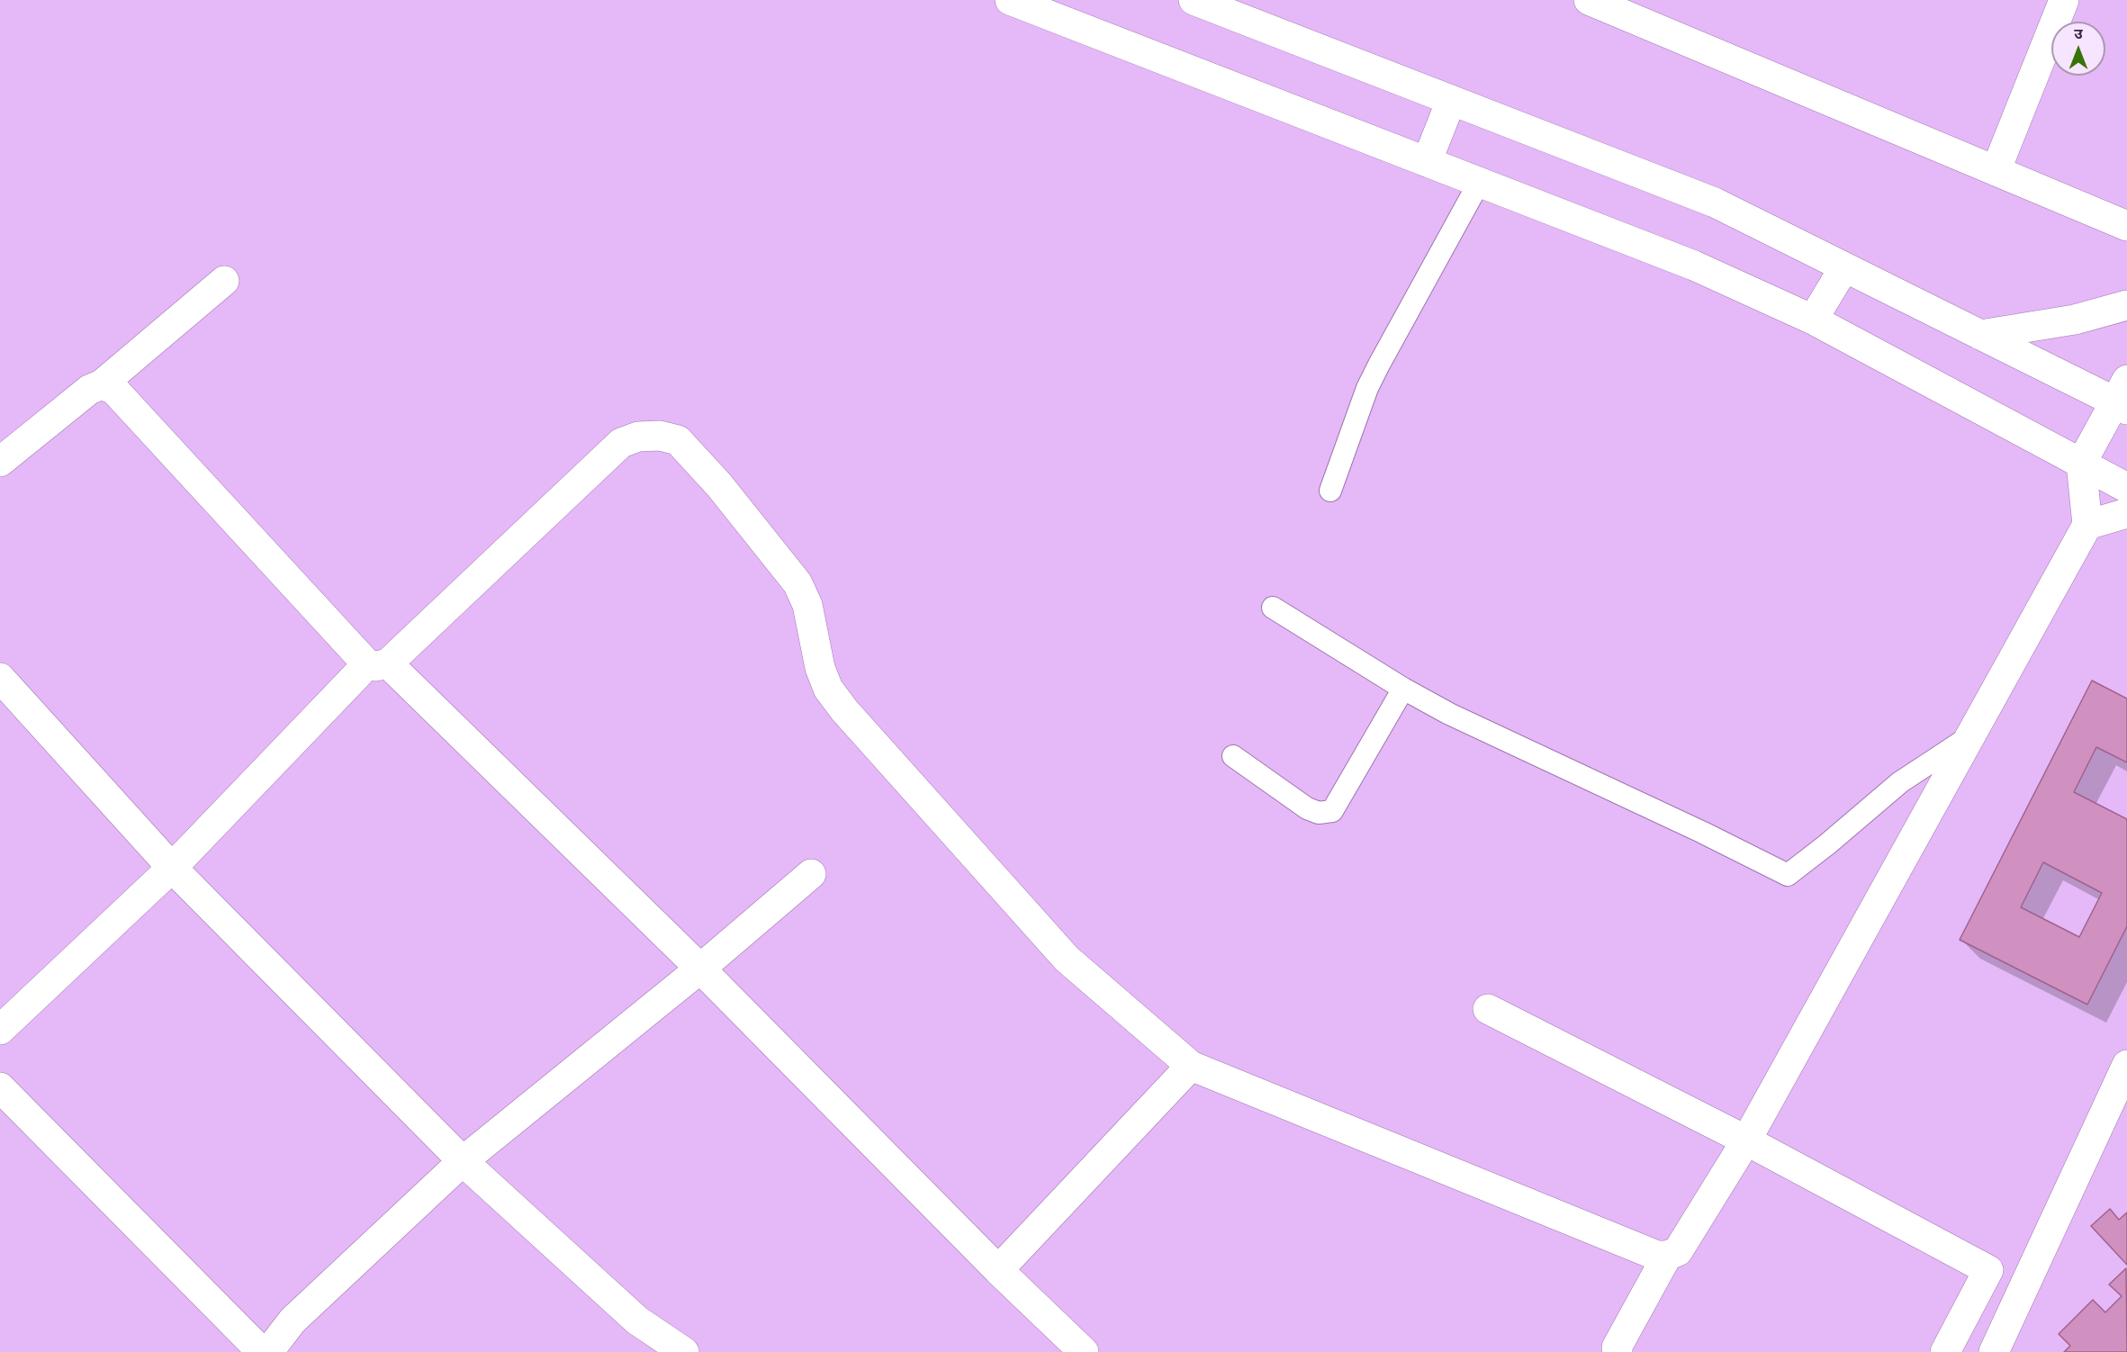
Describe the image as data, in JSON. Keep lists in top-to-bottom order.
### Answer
{
  "north": "top"
}
